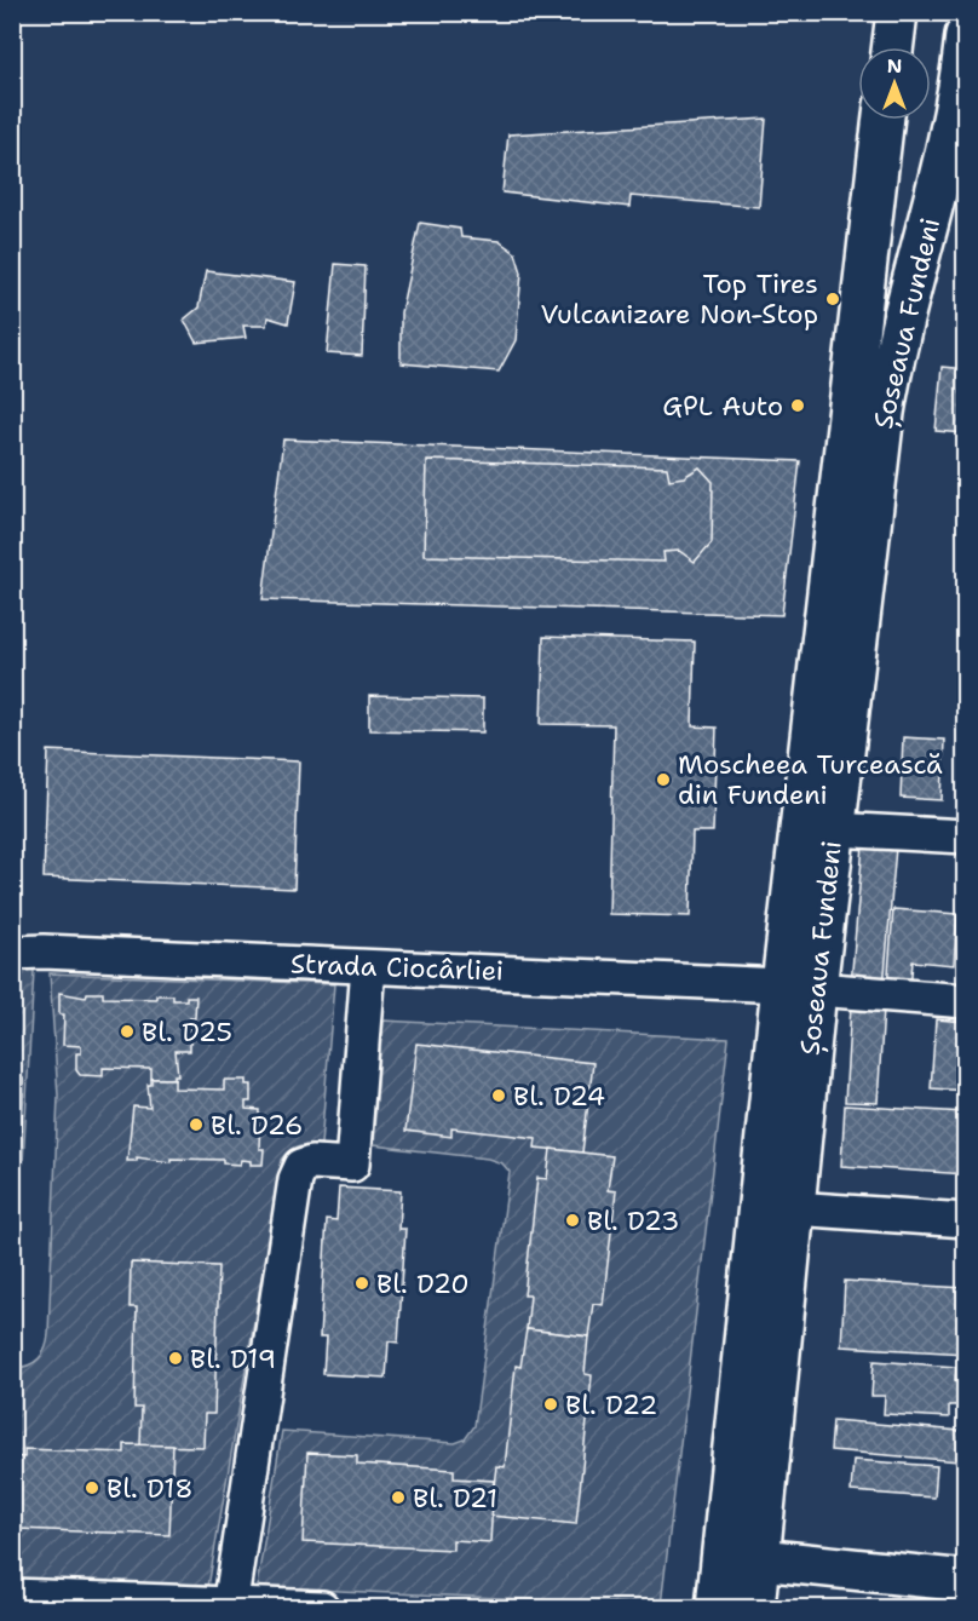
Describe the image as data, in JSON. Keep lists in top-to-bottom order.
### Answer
{
  "streets": {
    "main road": ["Șoseaua Fundeni"],
    "street": ["Strada Ciocârliei"]
  },
  "crossings": [
    ["Șoseaua Fundeni", "Strada Ciocârliei"]
  ],
  "places": [
    "Top Tires Vulcanizare Non-Stop",
    "GPL Auto",
    "Moscheea Turcească din Fundeni",
    "Bl. D25",
    "Bl. D24",
    "Bl. D26",
    "Bl. D23",
    "Bl. D20",
    "Bl. D19",
    "Bl. D22",
    "Bl. D18",
    "Bl. D21"
  ],
  "north": "top"
}
